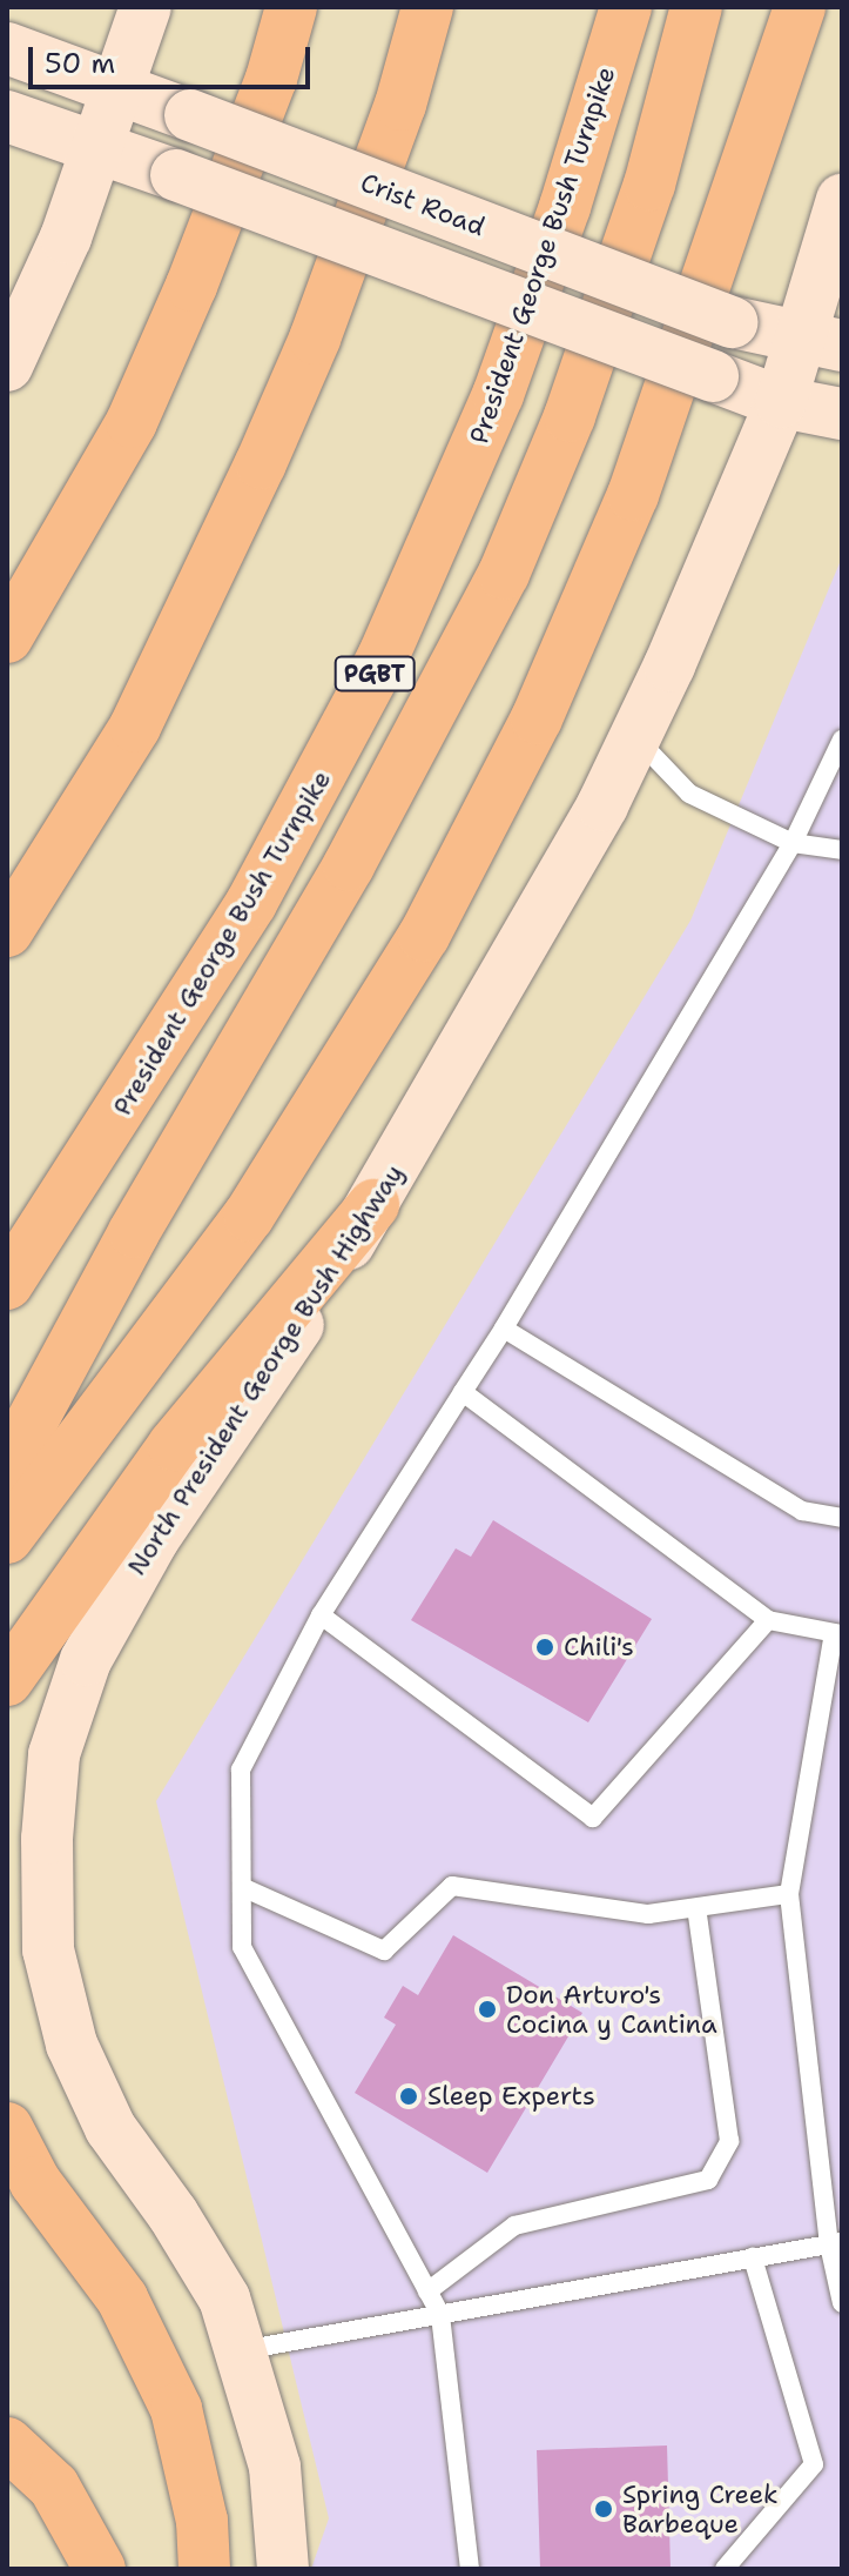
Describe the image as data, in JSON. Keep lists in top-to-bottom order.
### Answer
{
  "streets": {
    "highway": ["President George Bush Turnpike", "PGBT"],
    "main road": ["Crist Road", "North President George Bush Highway"]
  },
  "crossings": [
    ["Crist Road", "North President George Bush Highway"]
  ],
  "places": [
    "Chili's",
    "Don Arturo's Cocina y Cantina",
    "Sleep Experts",
    "Spring Creek Barbeque"
  ],
  "scale_bar": "50 m"
}
